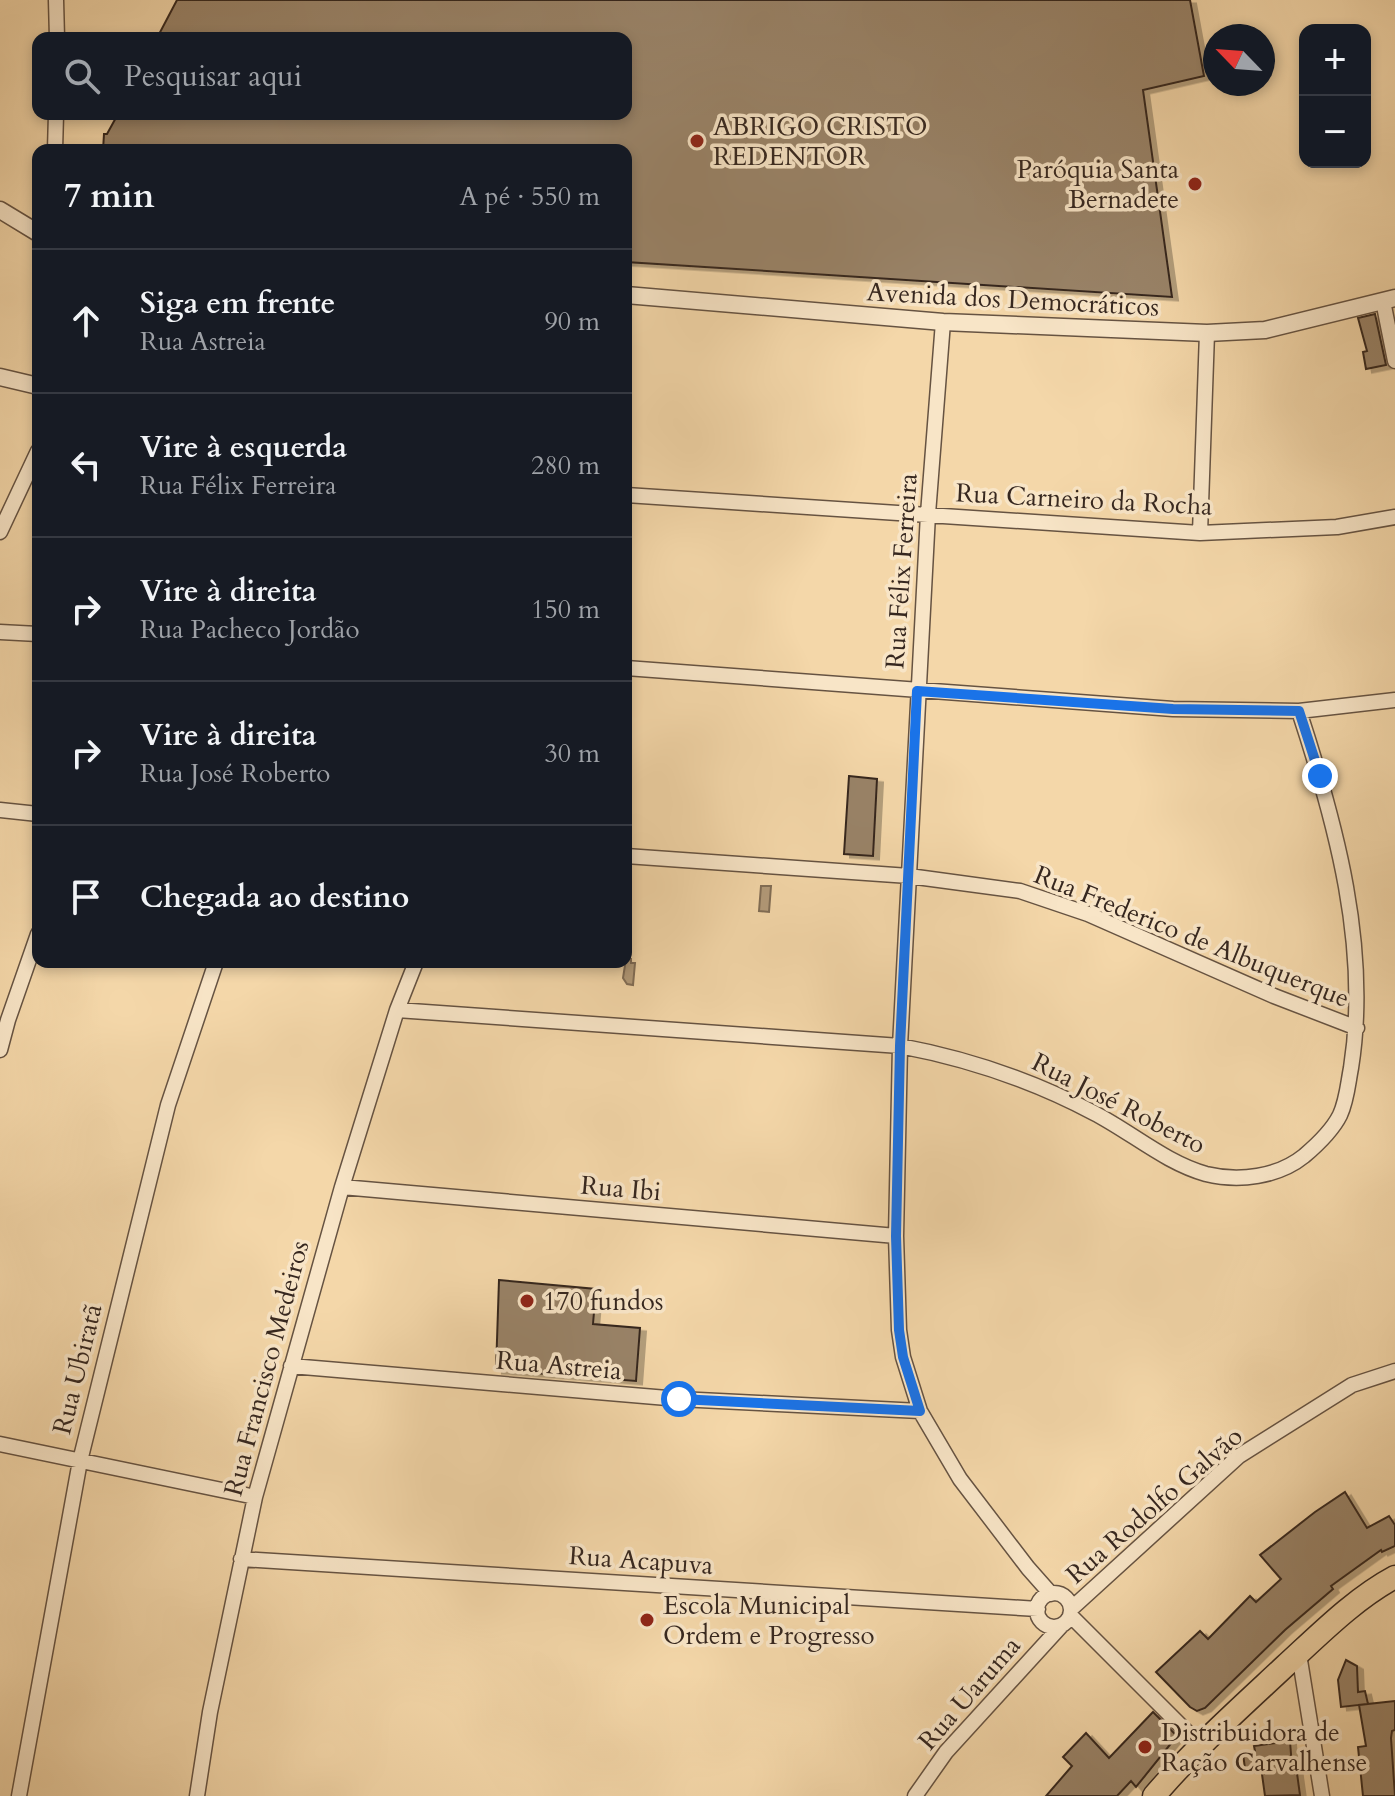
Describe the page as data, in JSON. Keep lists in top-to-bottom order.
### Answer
{
  "streets": {
    "street": [
      "Avenida dos Democráticos",
      "Rua Carneiro da Rocha",
      "Rua Félix Ferreira",
      "Rua Frederico de Albuquerque",
      "Rua José Roberto",
      "Rua Ibi",
      "Rua Astreia",
      "Rua Francisco Medeiros",
      "Rua Ubiratã",
      "Rua Rodolfo Galvão",
      "Rua Acapuva",
      "Rua Uaruma"
    ]
  },
  "crossings": [
    ["Avenida dos Democráticos", "Rua Félix Ferreira"],
    ["Rua Carneiro da Rocha", "Rua Félix Ferreira"],
    ["Rua Félix Ferreira", "Rua Frederico de Albuquerque"],
    ["Rua Félix Ferreira", "Rua José Roberto"],
    ["Rua Félix Ferreira", "Rua Ibi"],
    ["Rua Félix Ferreira", "Rua Astreia"],
    ["Rua Félix Ferreira", "Rua Rodolfo Galvão"],
    ["Rua Félix Ferreira", "Rua Acapuva"],
    ["Rua Félix Ferreira", "Rua Uaruma"],
    ["Rua Frederico de Albuquerque", "Rua José Roberto"],
    ["Rua José Roberto", "Rua Francisco Medeiros"],
    ["Rua Ibi", "Rua Francisco Medeiros"],
    ["Rua Astreia", "Rua Francisco Medeiros"],
    ["Rua Francisco Medeiros", "Rua Acapuva"],
    ["Rua Rodolfo Galvão", "Rua Acapuva"],
    ["Rua Rodolfo Galvão", "Rua Uaruma"],
    ["Rua Acapuva", "Rua Uaruma"]
  ],
  "places": [
    "ABRIGO CRISTO REDENTOR",
    "Paróquia Santa Bernadete",
    "170 fundos",
    "Escola Municipal Ordem e Progresso",
    "Distribuidora de Ração Carvalhense"
  ],
  "north": "top left",
  "page": {
    "map_buttons": ["+", "−"],
    "search": "Pesquisar aqui",
    "heading": ["7 min", "A pé · 550 m"],
    "list": [
      ["Siga em frente", "Rua Astreia", "90 m"],
      ["Vire à esquerda", "Rua Félix Ferreira", "280 m"],
      ["Vire à direita", "Rua Pacheco Jordão", "150 m"],
      ["Vire à direita", "Rua José Roberto", "30 m"],
      "Chegada ao destino"
    ]
  }
}
